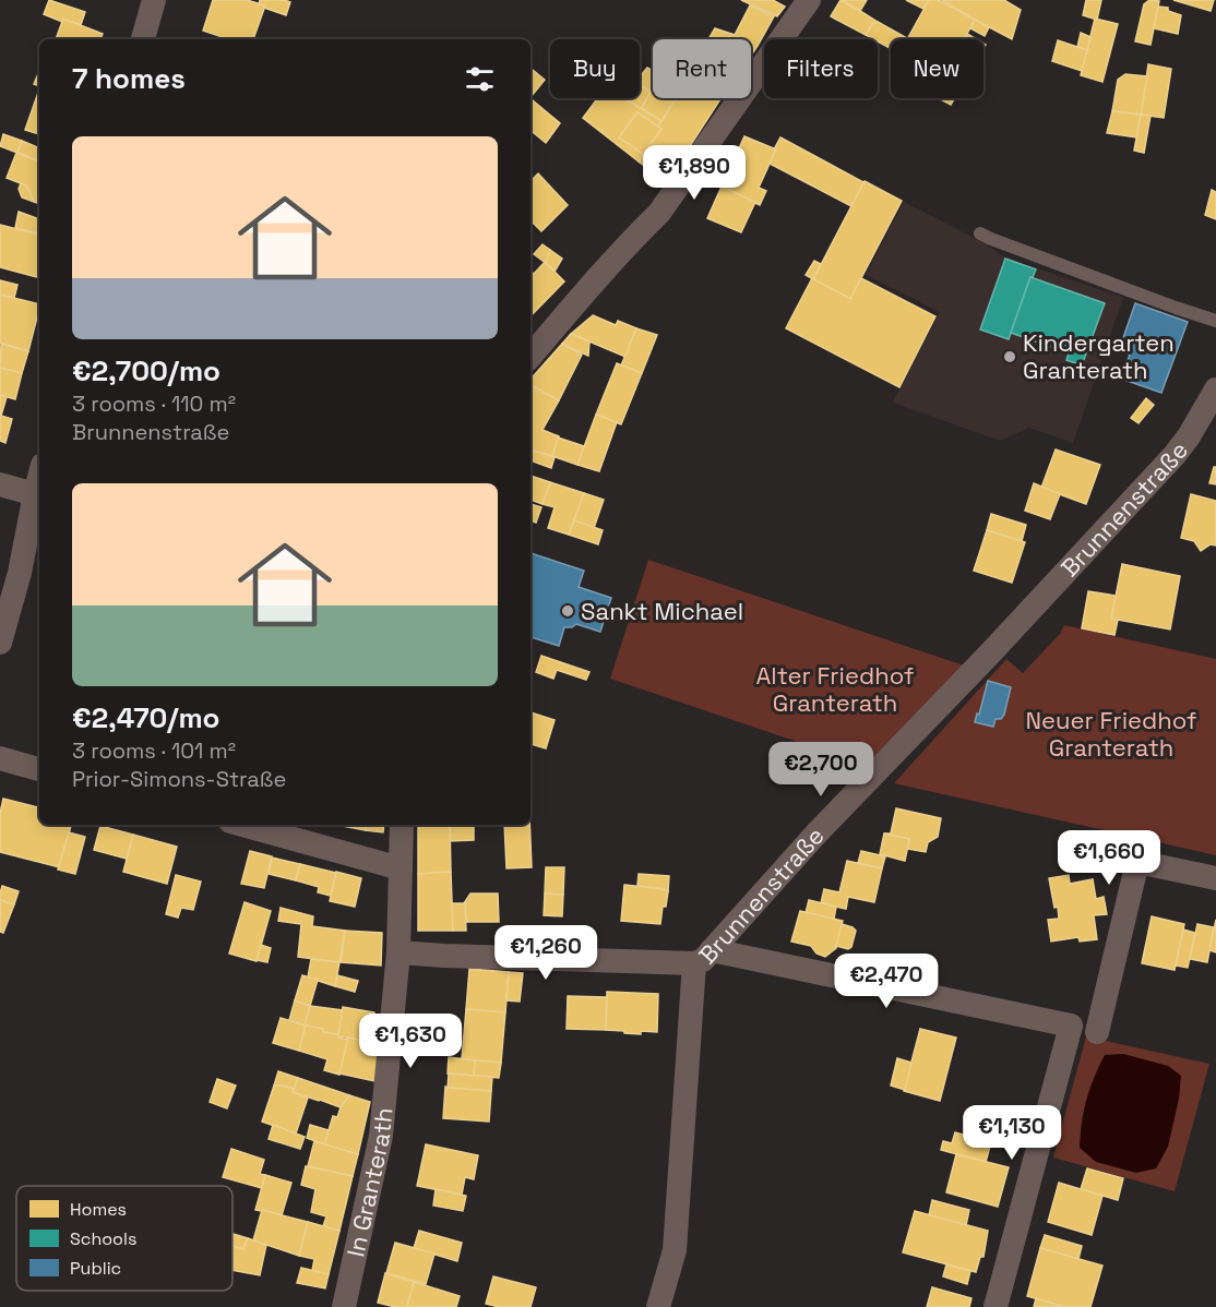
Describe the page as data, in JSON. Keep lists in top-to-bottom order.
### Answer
{
  "streets": {
    "street": ["Brunnenstraße", "In Granterath"]
  },
  "parks": ["Alter Friedhof Granterath", "Neuer Friedhof Granterath"],
  "places": ["Kindergarten Granterath", "Sankt Michael"],
  "legend": ["Homes", "Schools", "Public"],
  "page": {
    "chip": [
      "Buy",
      "Rent",
      "Filters",
      "New"
    ],
    "heading": "7 homes",
    "list": [
      {
        "name": "€2,700/mo",
        "note": "3 rooms · 110 m² · Brunnenstraße"
      },
      {
        "name": "€2,470/mo",
        "note": "3 rooms · 101 m² · Prior-Simons-Straße"
      }
    ],
    "price": [
      "€1,890",
      "€2,700",
      "€1,660",
      "€1,260",
      "€2,470",
      "€1,630",
      "€1,130"
    ]
  }
}
